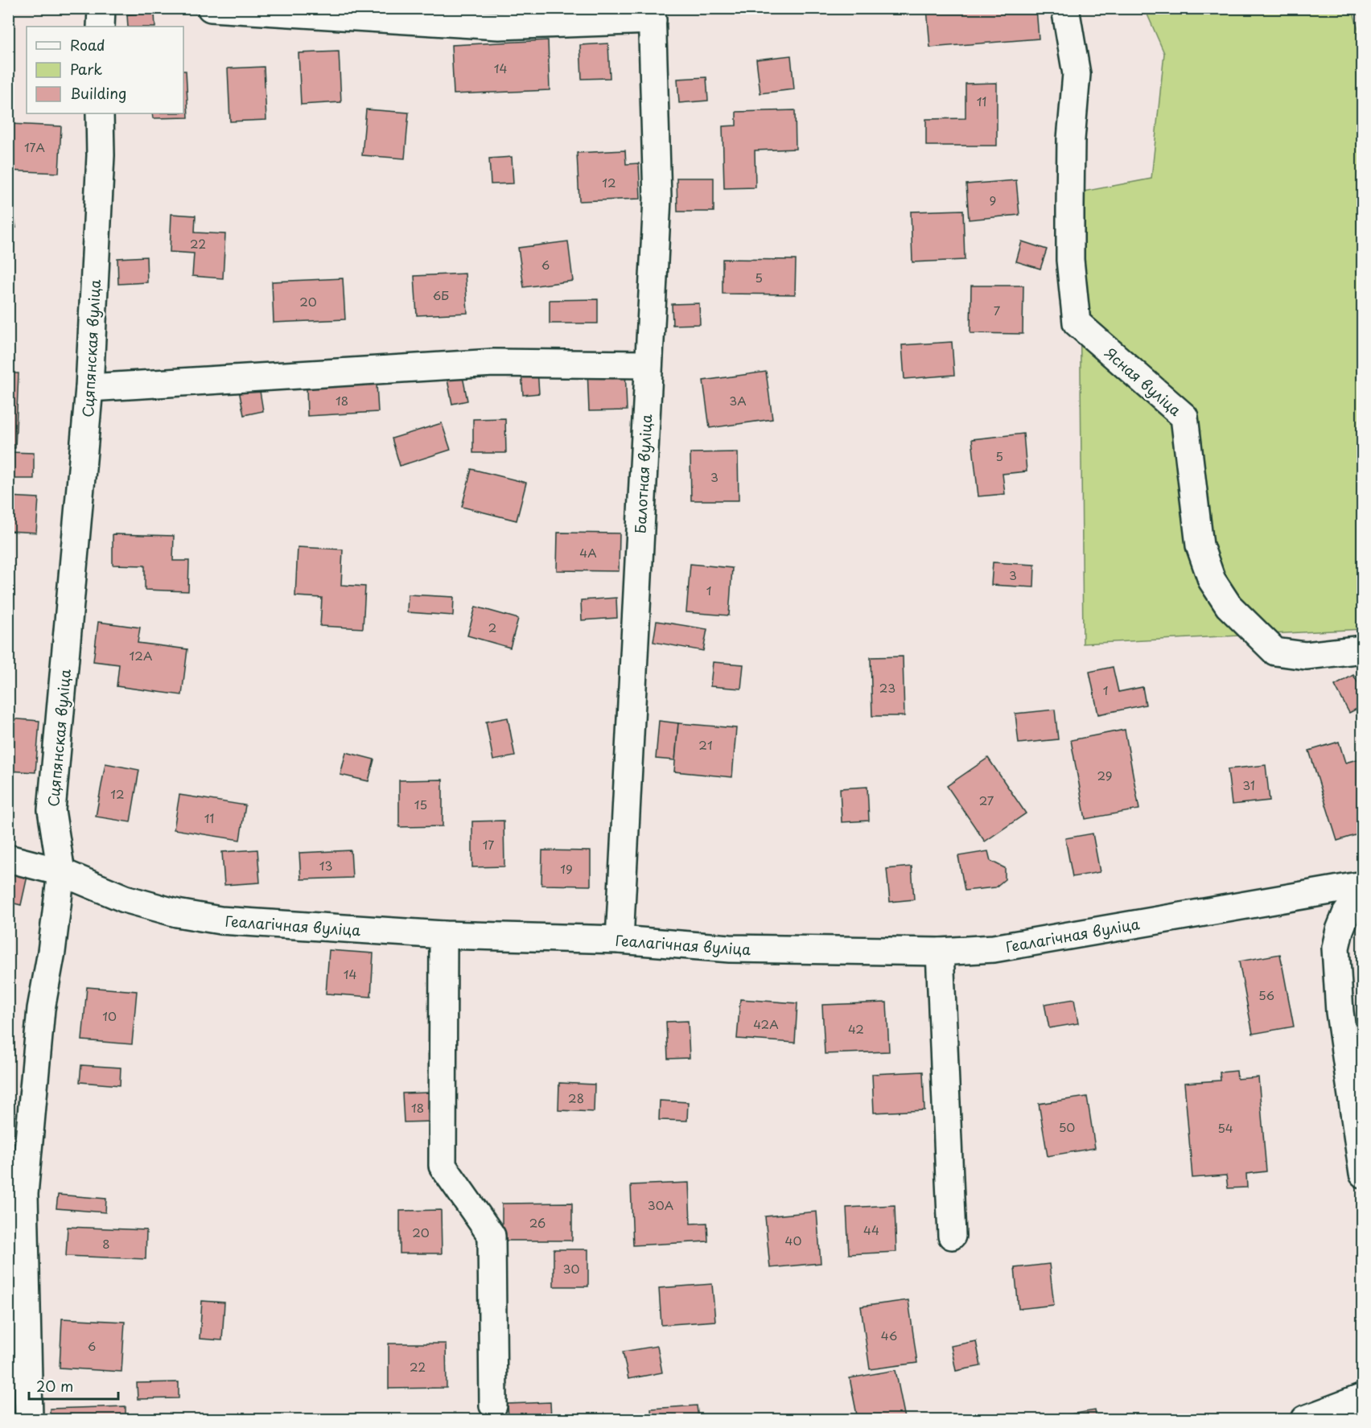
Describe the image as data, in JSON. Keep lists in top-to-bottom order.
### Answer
{
  "streets": {
    "street": [
      "Сцяпянская вуліца",
      "Ясная вуліца",
      "Балотная вуліца",
      "Геалагічная вуліца"
    ]
  },
  "crossings": [
    ["Сцяпянская вуліца", "Геалагічная вуліца"],
    ["Балотная вуліца", "Геалагічная вуліца"]
  ],
  "house_numbers": [
    "14",
    "11",
    "17А",
    "12",
    "9",
    "22",
    "6",
    "5",
    "6Б",
    "20",
    "7",
    "18",
    "3А",
    "5",
    "3",
    "4А",
    "3",
    "1",
    "2",
    "12А",
    "23",
    "1",
    "21",
    "29",
    "31",
    "12",
    "27",
    "15",
    "11",
    "17",
    "13",
    "19",
    "14",
    "56",
    "10",
    "42А",
    "42",
    "28",
    "18",
    "50",
    "54",
    "30А",
    "26",
    "44",
    "20",
    "40",
    "8",
    "30",
    "46",
    "6",
    "22"
  ],
  "legend": ["Road", "Park", "Building"],
  "scale_bar": "20 m"
}
